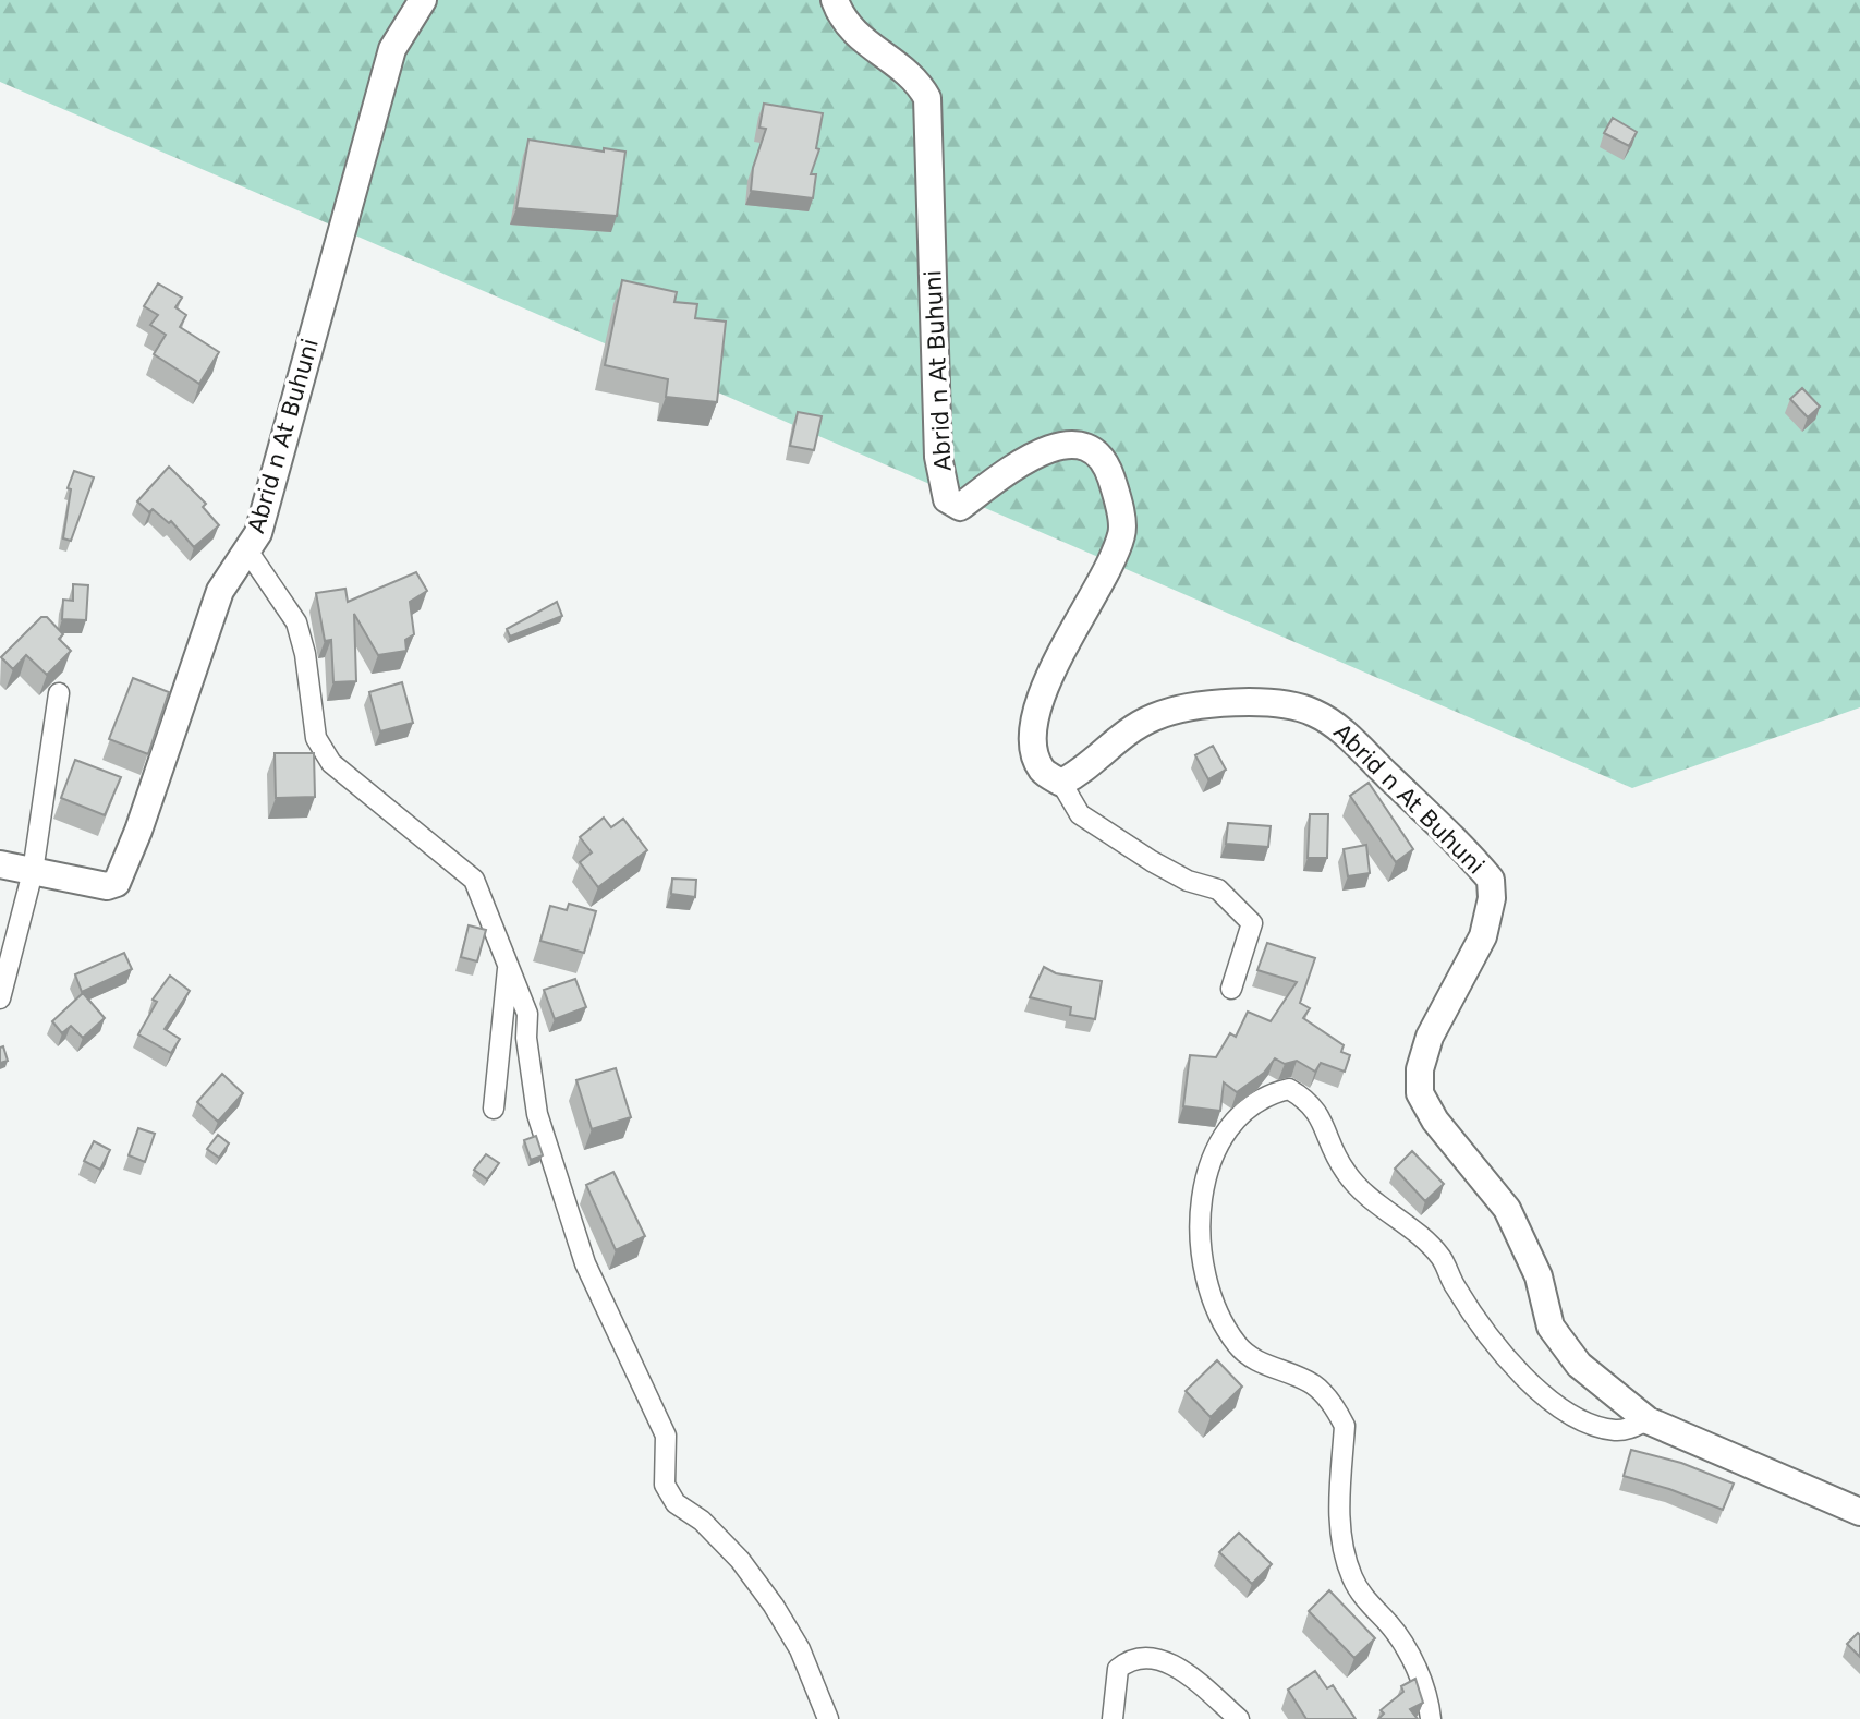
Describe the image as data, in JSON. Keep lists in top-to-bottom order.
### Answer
{
  "streets": {
    "street": ["Abrid n At Buhuni"]
  }
}
